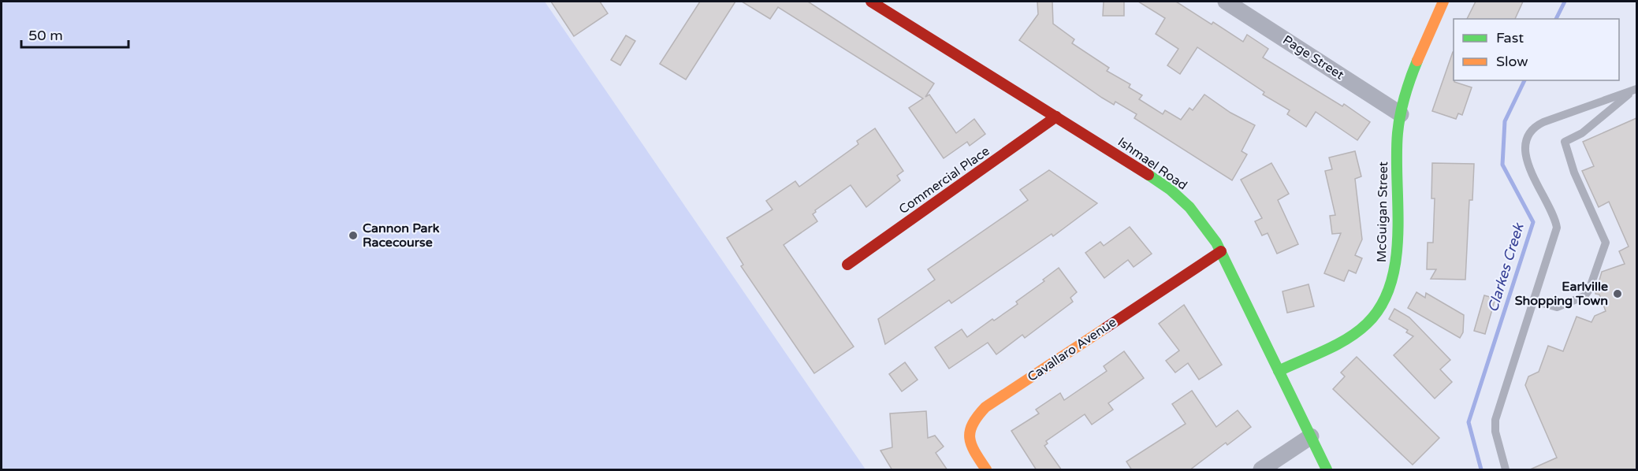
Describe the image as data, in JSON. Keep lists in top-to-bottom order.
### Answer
{
  "streets": {
    "street": [
      "Page Street",
      "Ishmael Road",
      "Commercial Place",
      "McGuigan Street",
      "Cavallaro Avenue"
    ]
  },
  "crossings": [
    ["Page Street", "McGuigan Street"],
    ["Ishmael Road", "Commercial Place"],
    ["Ishmael Road", "McGuigan Street"],
    ["Ishmael Road", "Cavallaro Avenue"]
  ],
  "water": ["Clarkes Creek"],
  "places": ["Cannon Park Racecourse", "Earlville Shopping Town"],
  "legend": ["Fast", "Slow"],
  "scale_bar": "50 m"
}
